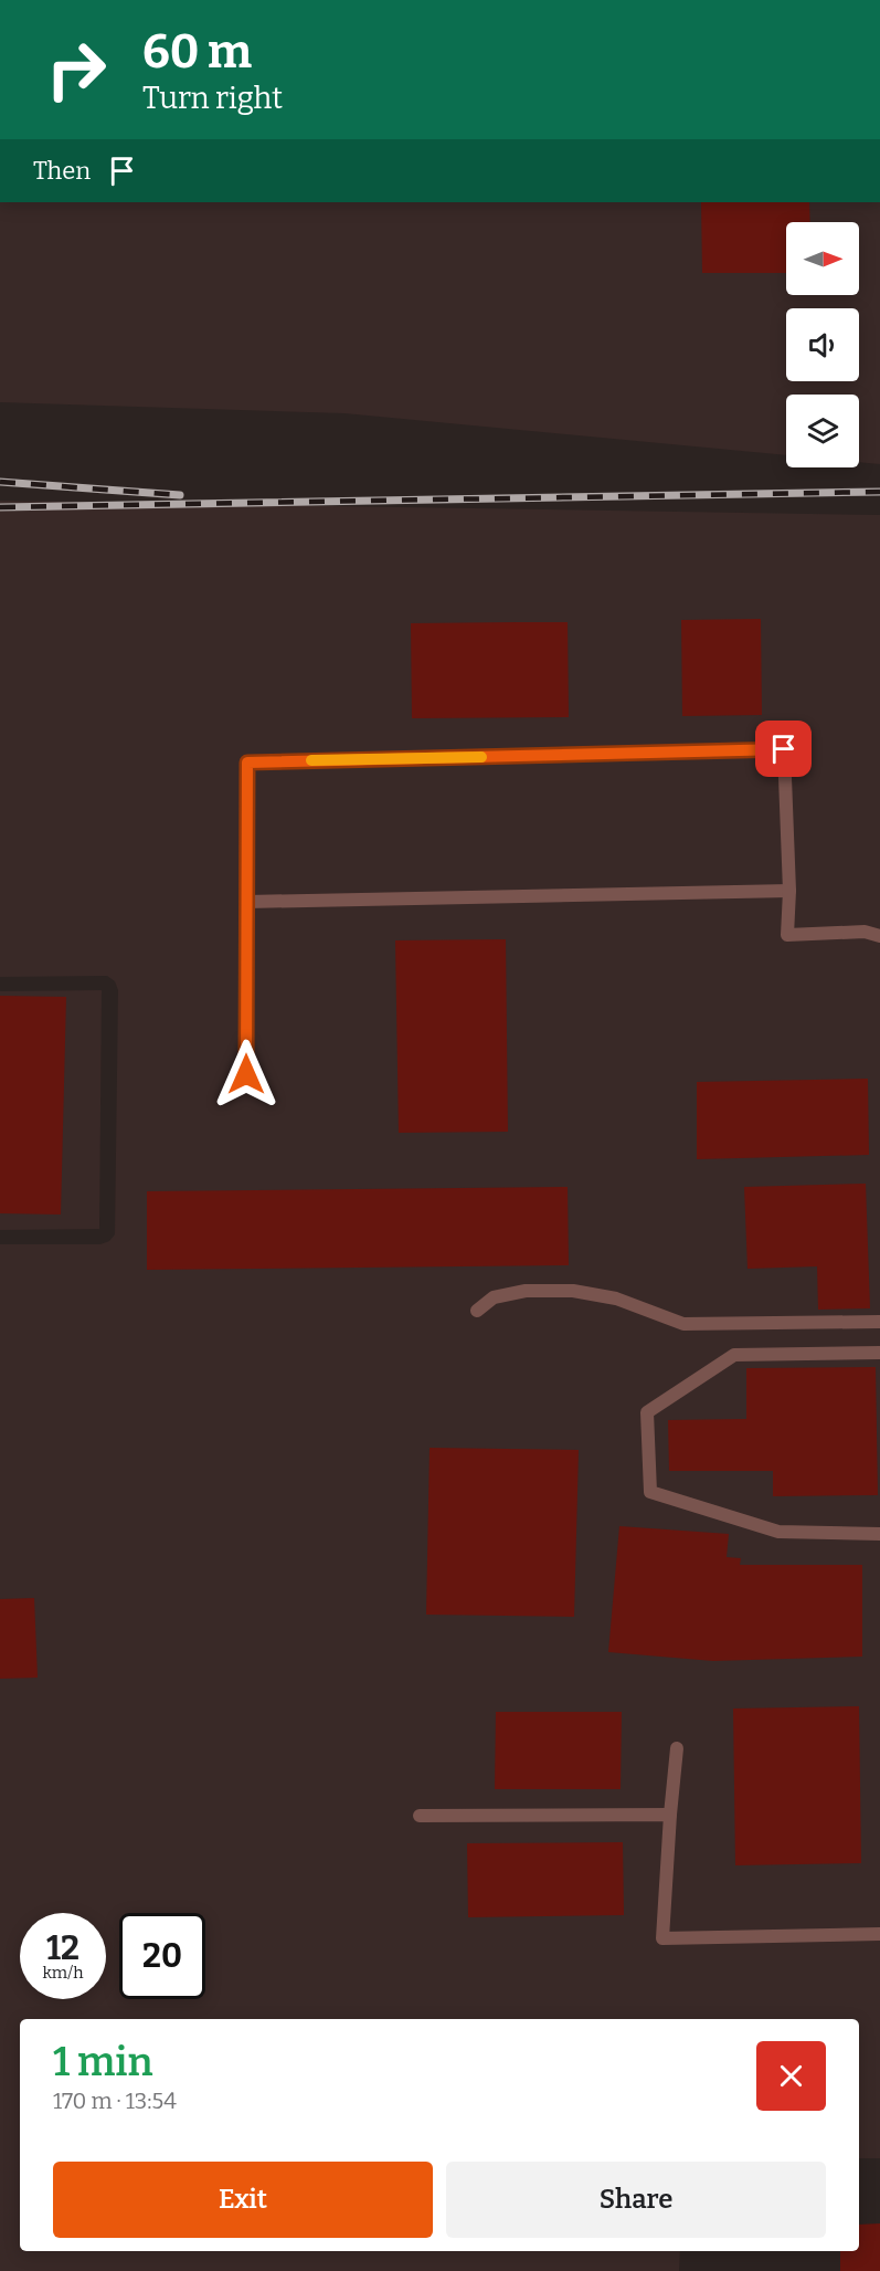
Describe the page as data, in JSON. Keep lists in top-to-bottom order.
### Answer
{
  "north": "right",
  "page": {
    "turn": ["60 m", "Turn right"],
    "then": "Then",
    "speed": "12 km/h",
    "limit": "20",
    "heading": ["1 min", "170 m · 13:54"],
    "buttons": ["Exit", "Share"]
  }
}
